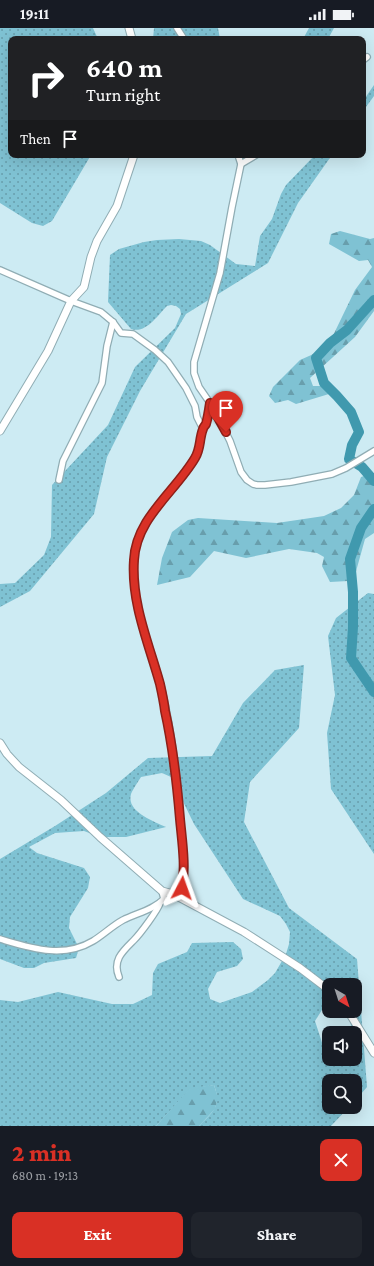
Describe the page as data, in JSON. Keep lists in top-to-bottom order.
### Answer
{
  "north": "bottom right",
  "page": {
    "status": "19:11",
    "turn": ["640 m", "Turn right"],
    "then": "Then",
    "heading": ["2 min", "680 m · 19:13"],
    "buttons": ["Exit", "Share"]
  }
}
